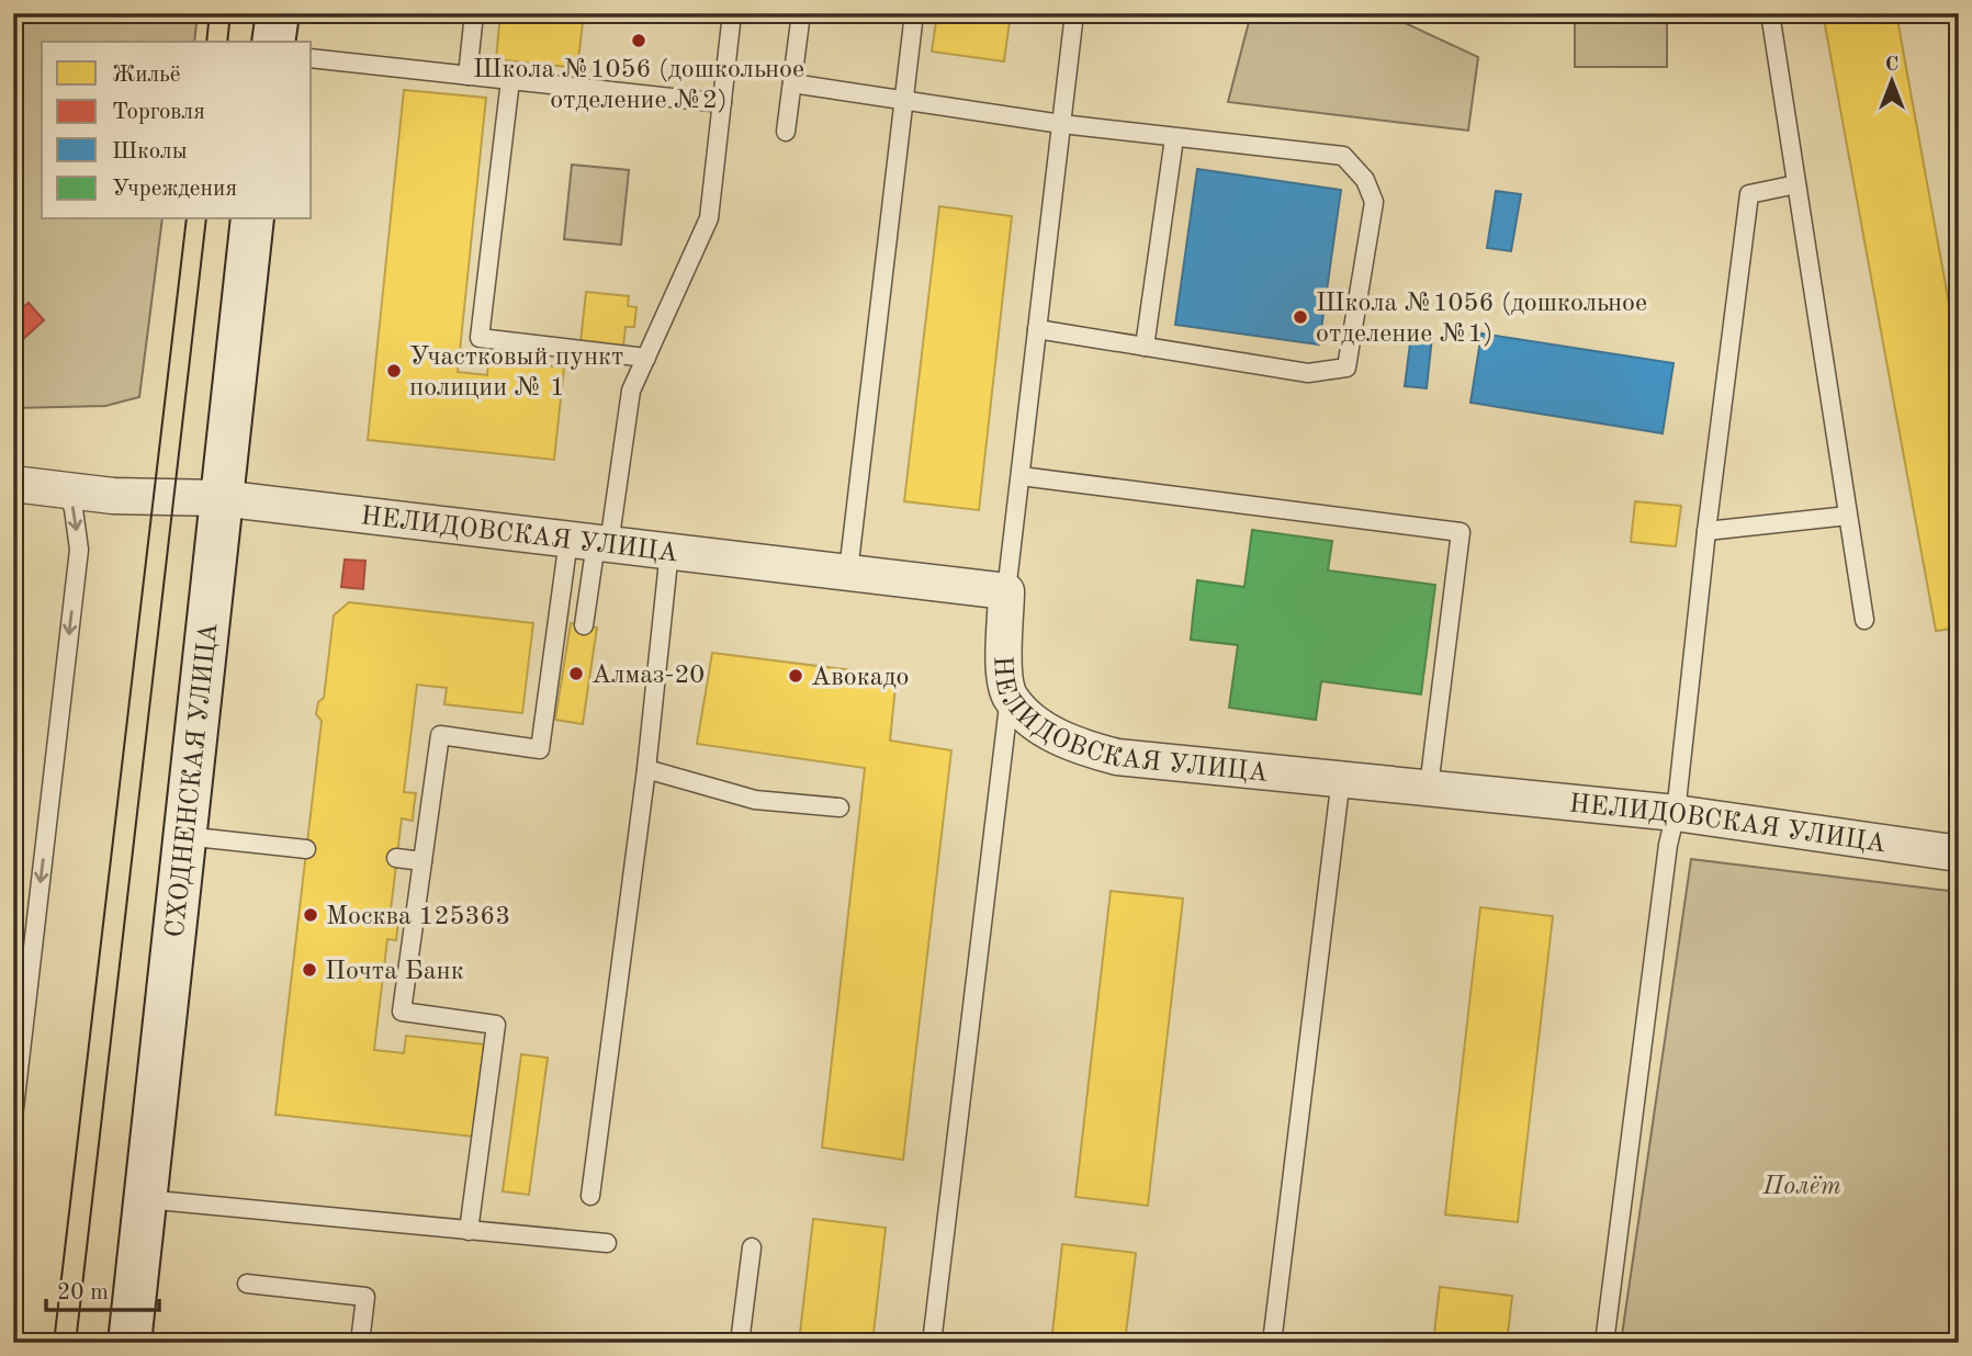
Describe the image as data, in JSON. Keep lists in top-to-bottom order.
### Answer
{
  "streets": {
    "main road": ["СХОДНЕНСКАЯ УЛИЦА"],
    "street": ["НЕЛИДОВСКАЯ УЛИЦА"]
  },
  "crossings": [
    ["НЕЛИДОВСКАЯ УЛИЦА", "СХОДНЕНСКАЯ УЛИЦА"]
  ],
  "parks": ["Полёт"],
  "places": [
    "Школа №1056 (дошкольное отделение №2)",
    "Школа №1056 (дошкольное отделение №1)",
    "Участковый пункт полиции № 1",
    "Алмаз-20",
    "Авокадо",
    "Москва 125363",
    "Почта Банк"
  ],
  "legend": [
    "Жильё",
    "Торговля",
    "Школы",
    "Учреждения"
  ],
  "scale_bar": "20 m",
  "north": "top"
}
